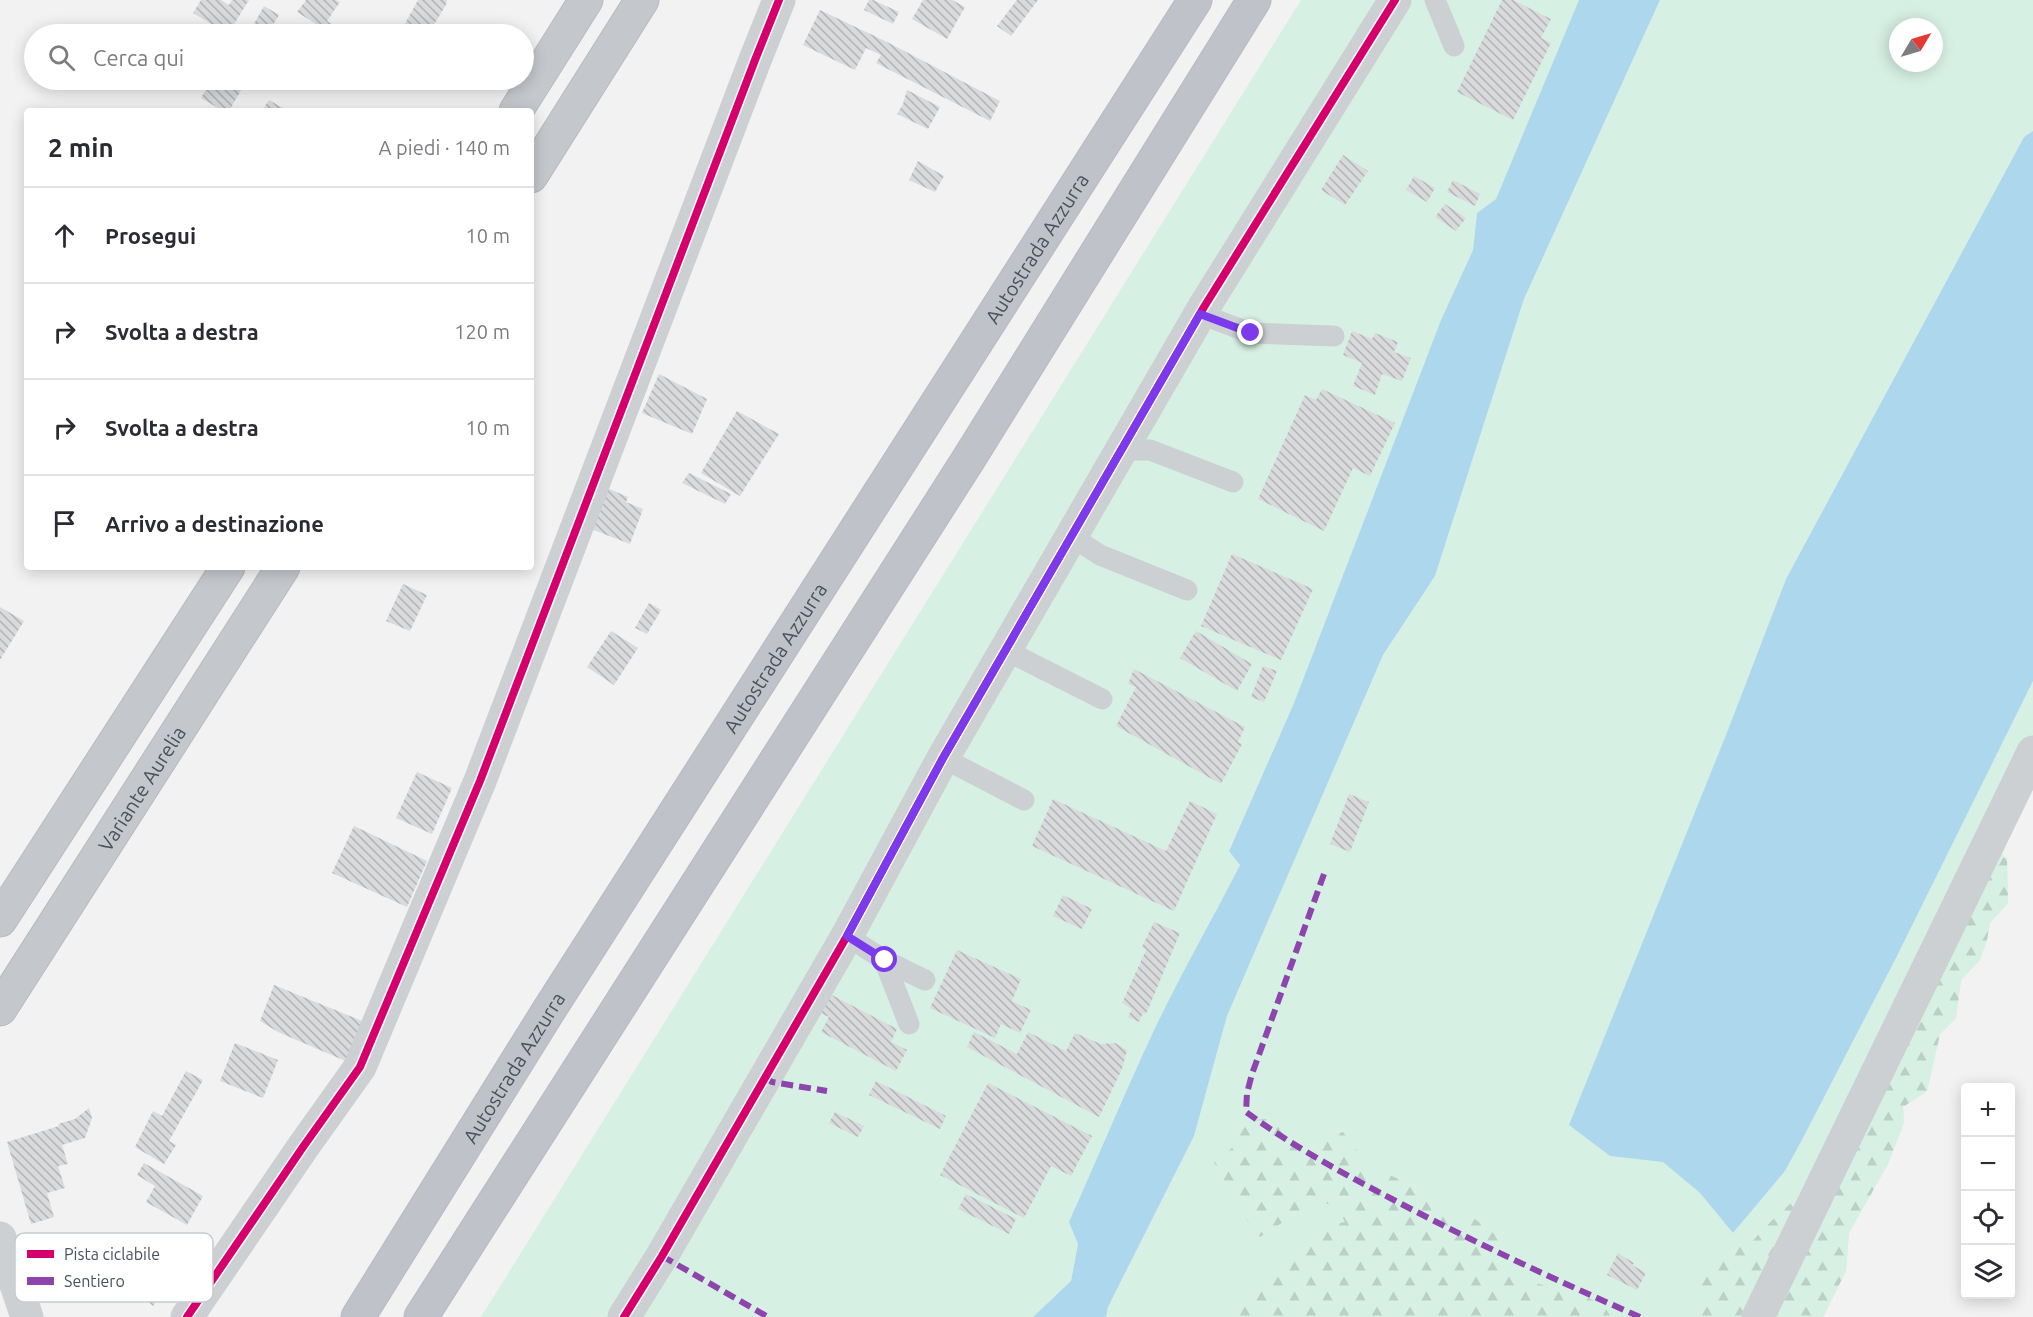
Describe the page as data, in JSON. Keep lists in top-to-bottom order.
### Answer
{
  "streets": {
    "highway": ["Autostrada Azzurra", "Variante Aurelia"]
  },
  "legend": ["Pista ciclabile", "Sentiero"],
  "north": "top right",
  "page": {
    "search": "Cerca qui",
    "heading": ["2 min", "A piedi · 140 m"],
    "list": [
      ["Prosegui", "10 m"],
      ["Svolta a destra", "120 m"],
      ["Svolta a destra", "10 m"],
      "Arrivo a destinazione"
    ],
    "map_buttons": ["+", "−"]
  }
}
